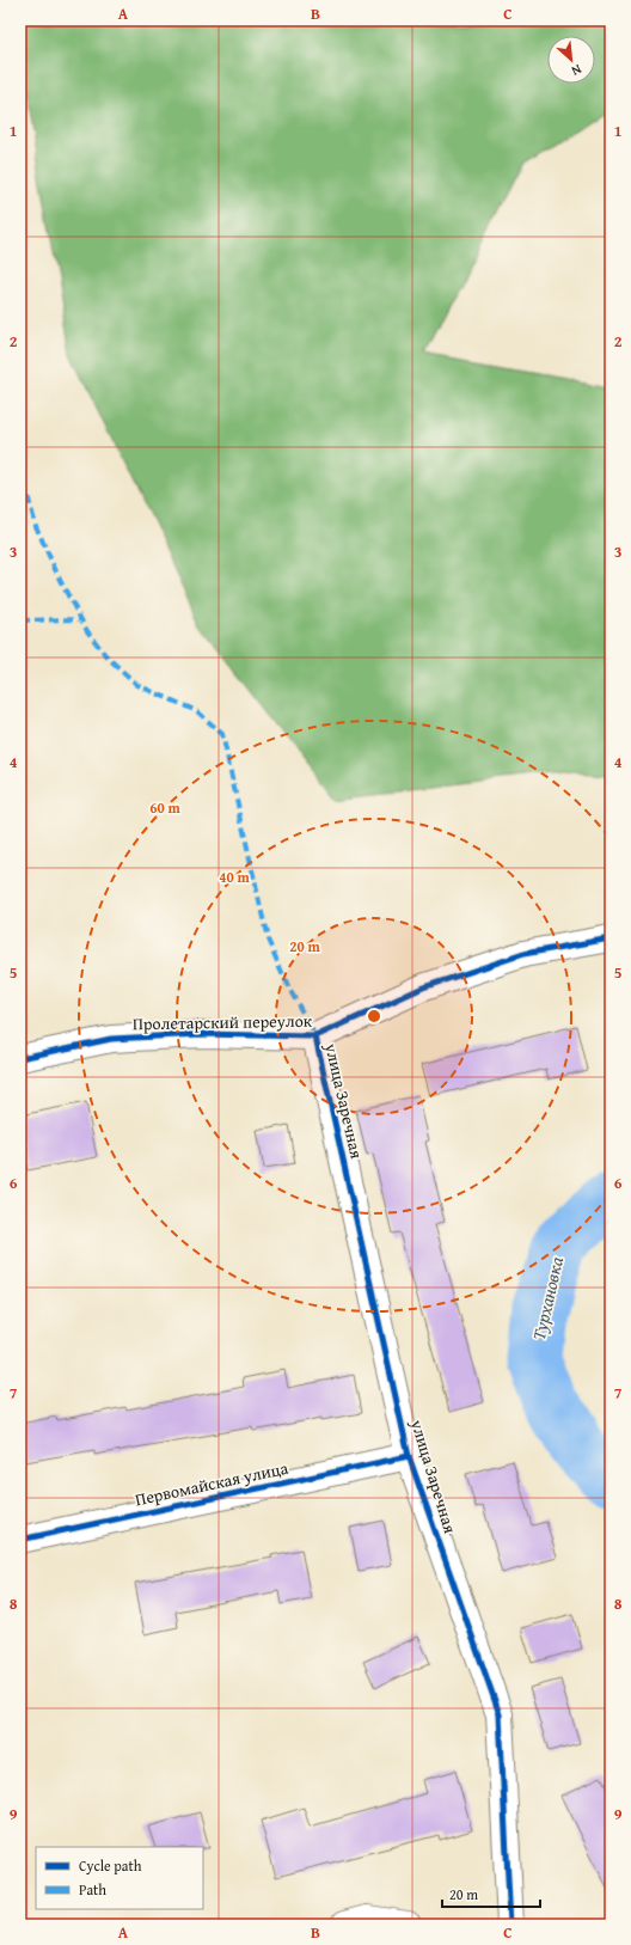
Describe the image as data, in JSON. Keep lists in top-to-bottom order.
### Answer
{
  "streets": {
    "street": ["Пролетарский переулок", "улица Заречная", "Первомайская улица"]
  },
  "crossings": [
    ["Пролетарский переулок", "улица Заречная"],
    ["улица Заречная", "Первомайская улица"]
  ],
  "water": ["Турхановка"],
  "legend": ["Cycle path", "Path"],
  "scale_bar": "20 m",
  "north": "bottom right",
  "grid": {
    "columns": ["A", "B", "C"],
    "rows": [
      "1",
      "2",
      "3",
      "4",
      "5",
      "6",
      "7",
      "8",
      "9"
    ]
  },
  "rings": ["60 m", "40 m", "20 m"]
}
